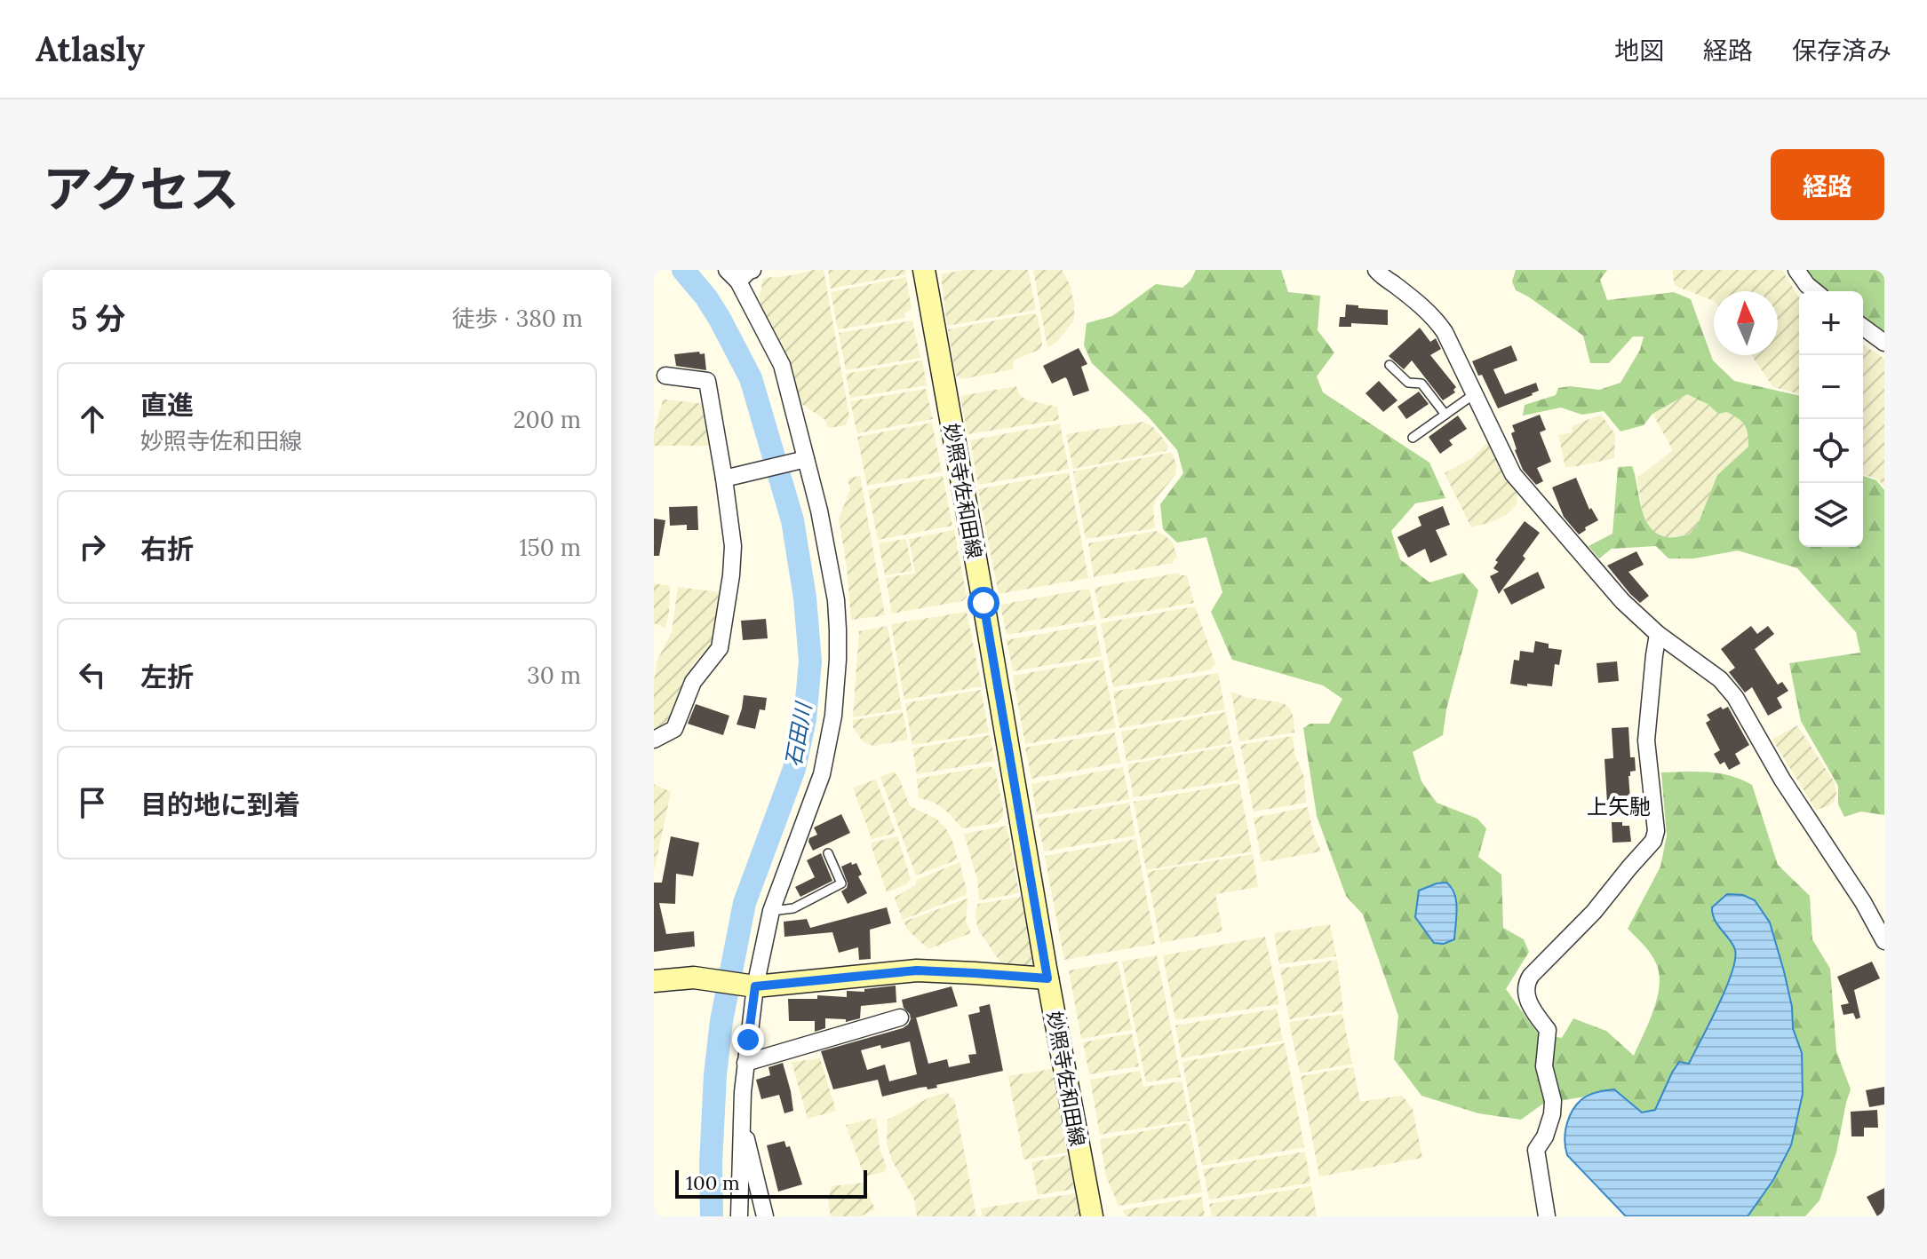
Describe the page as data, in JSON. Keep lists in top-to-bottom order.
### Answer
{
  "streets": {
    "main road": ["妙照寺佐和田線"]
  },
  "districts": ["上矢馳"],
  "water": ["石田川"],
  "scale_bar": "100 m",
  "north": "top",
  "page": {
    "header": "Atlasly",
    "nav": ["地図", "経路", "保存済み"],
    "title": "アクセス",
    "buttons": "経路",
    "heading": ["5 分", "徒歩 · 380 m"],
    "map_buttons": ["+", "−"],
    "list": [
      ["直進", "妙照寺佐和田線", "200 m"],
      ["右折", "150 m"],
      ["左折", "30 m"],
      "目的地に到着"
    ],
    "scale": "100 m"
  }
}
